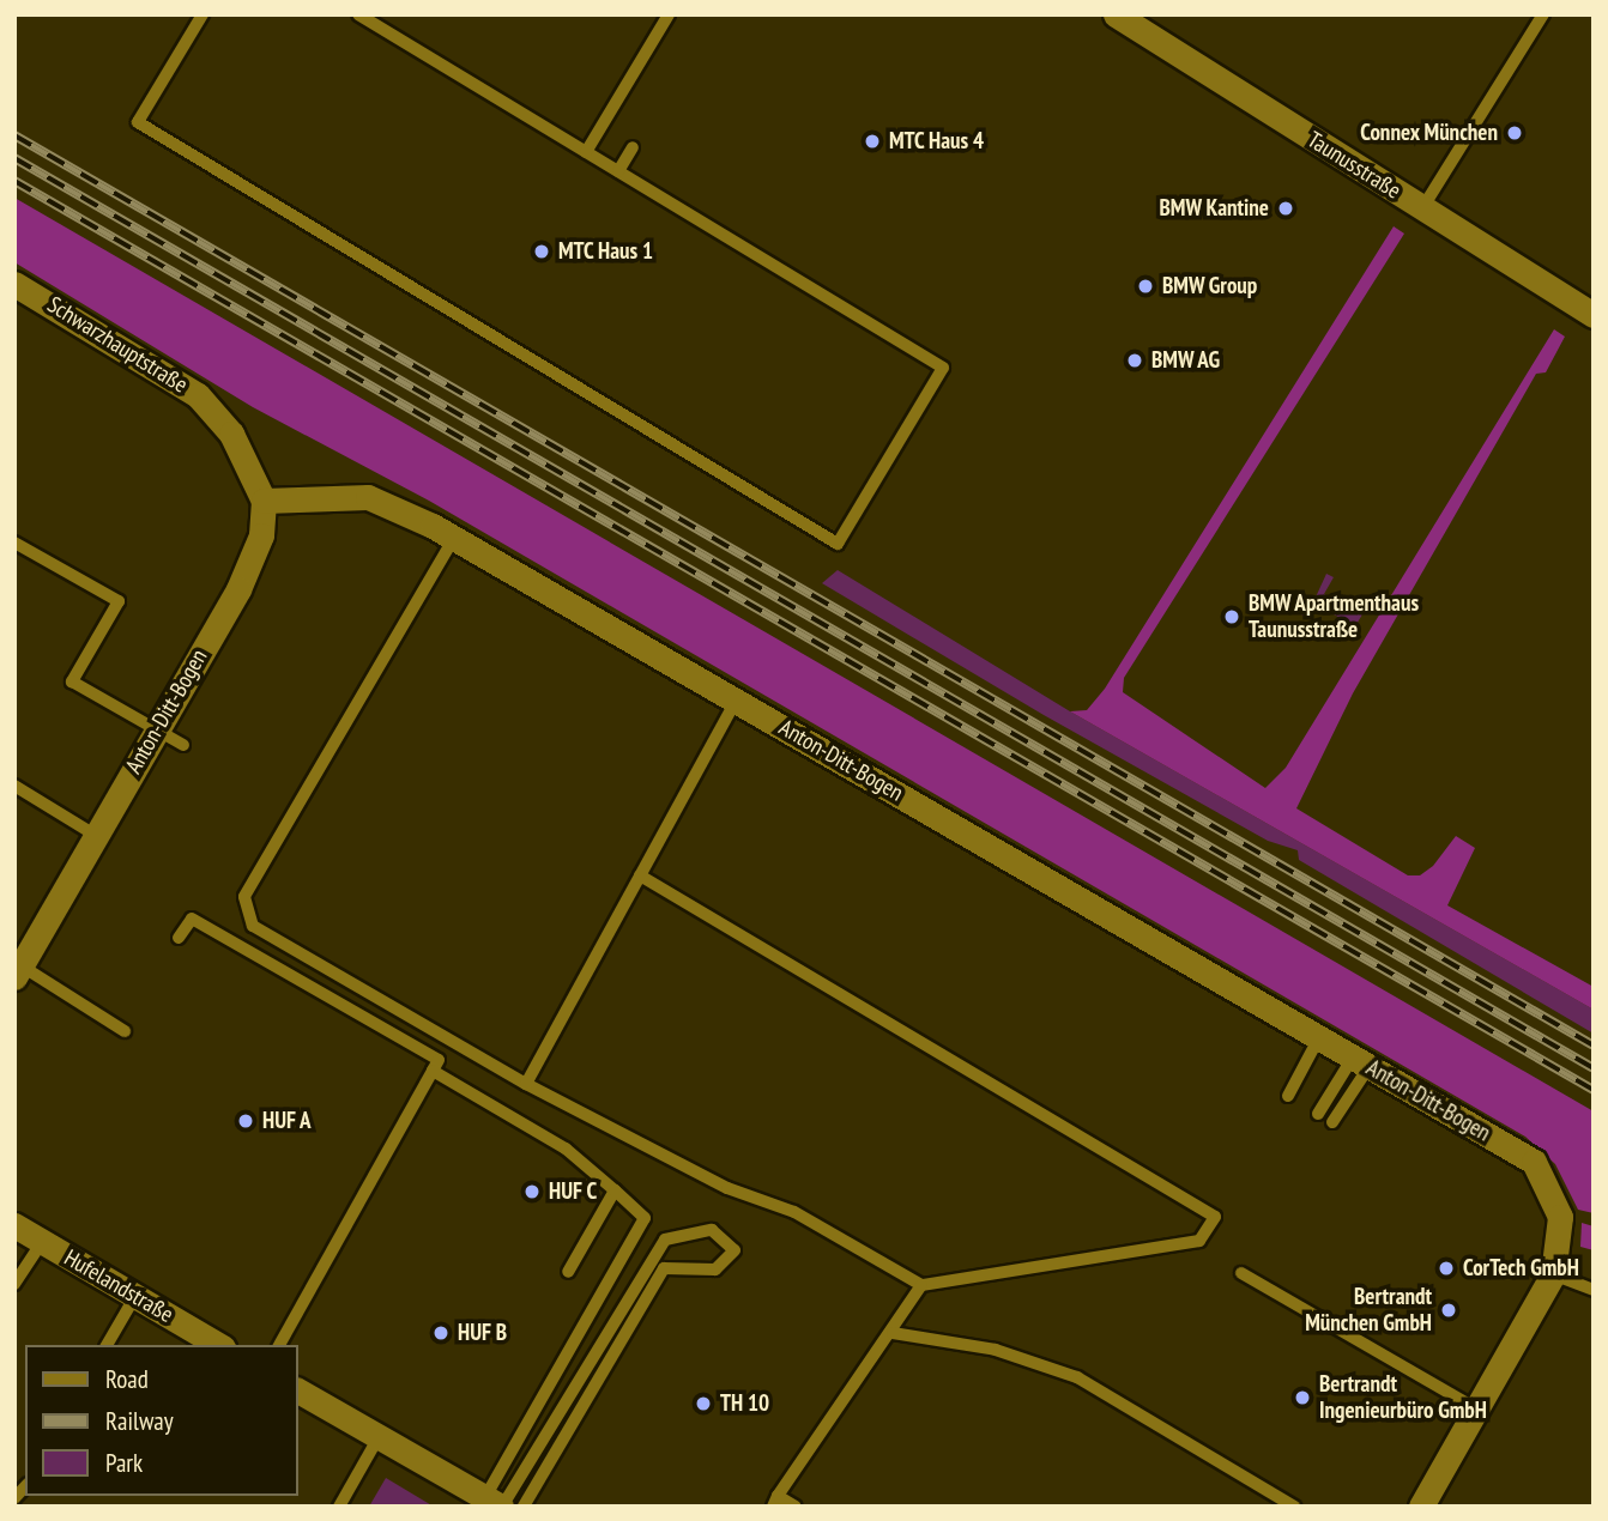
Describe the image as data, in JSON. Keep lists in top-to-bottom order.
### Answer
{
  "streets": {
    "street": [
      "Taunusstraße",
      "Schwarzhauptstraße",
      "Anton-Ditt-Bogen",
      "Hufelandstraße"
    ]
  },
  "crossings": [
    ["Schwarzhauptstraße", "Anton-Ditt-Bogen"]
  ],
  "places": [
    "Connex München",
    "MTC Haus 4",
    "BMW Kantine",
    "MTC Haus 1",
    "BMW Group",
    "BMW AG",
    "BMW Apartmenthaus Taunusstraße",
    "HUF A",
    "HUF C",
    "CorTech GmbH",
    "Bertrandt München GmbH",
    "HUF B",
    "Bertrandt Ingenieurbüro GmbH",
    "TH 10"
  ],
  "legend": ["Road", "Railway", "Park"]
}
